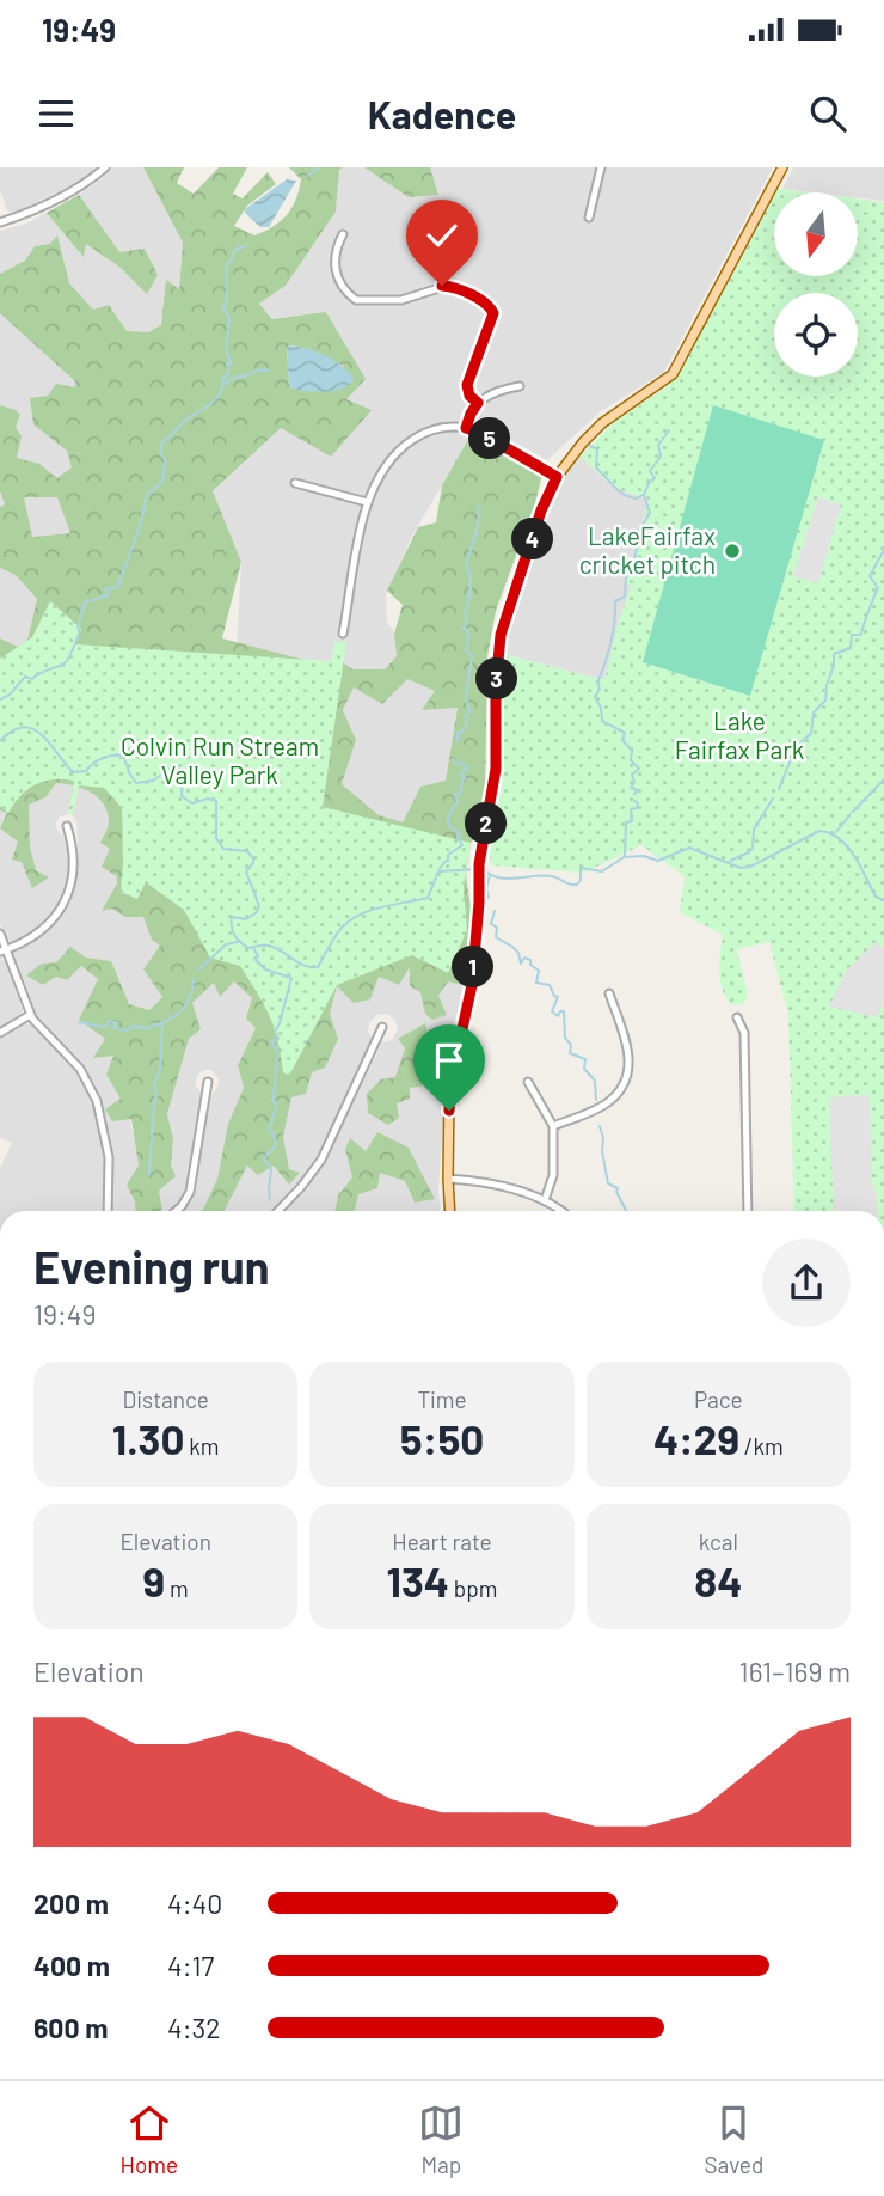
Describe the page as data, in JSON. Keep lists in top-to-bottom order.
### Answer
{
  "parks": ["Lake Fairfax Park", "Colvin Run Stream Valley Park"],
  "places": ["LakeFairfax cricket pitch"],
  "north": "bottom",
  "page": {
    "status": "19:49",
    "header": "Kadence",
    "pins": [
      "5",
      "4",
      "3",
      "2",
      "1"
    ],
    "heading": ["Evening run", "19:49"],
    "stats": [
      ["Distance", "1.30 km"],
      ["Time", "5:50"],
      ["Pace", "4:29 /km"],
      ["Elevation", "9 m"],
      ["Heart rate", "134 bpm"],
      ["kcal", "84"]
    ],
    "chart": ["Elevation", "161–169 m"],
    "list": [
      {
        "name": "200 m",
        "note": "4:40"
      },
      {
        "name": "400 m",
        "note": "4:17"
      },
      {
        "name": "600 m",
        "note": "4:32"
      }
    ],
    "tabs": ["Home", "Map", "Saved"]
  }
}
